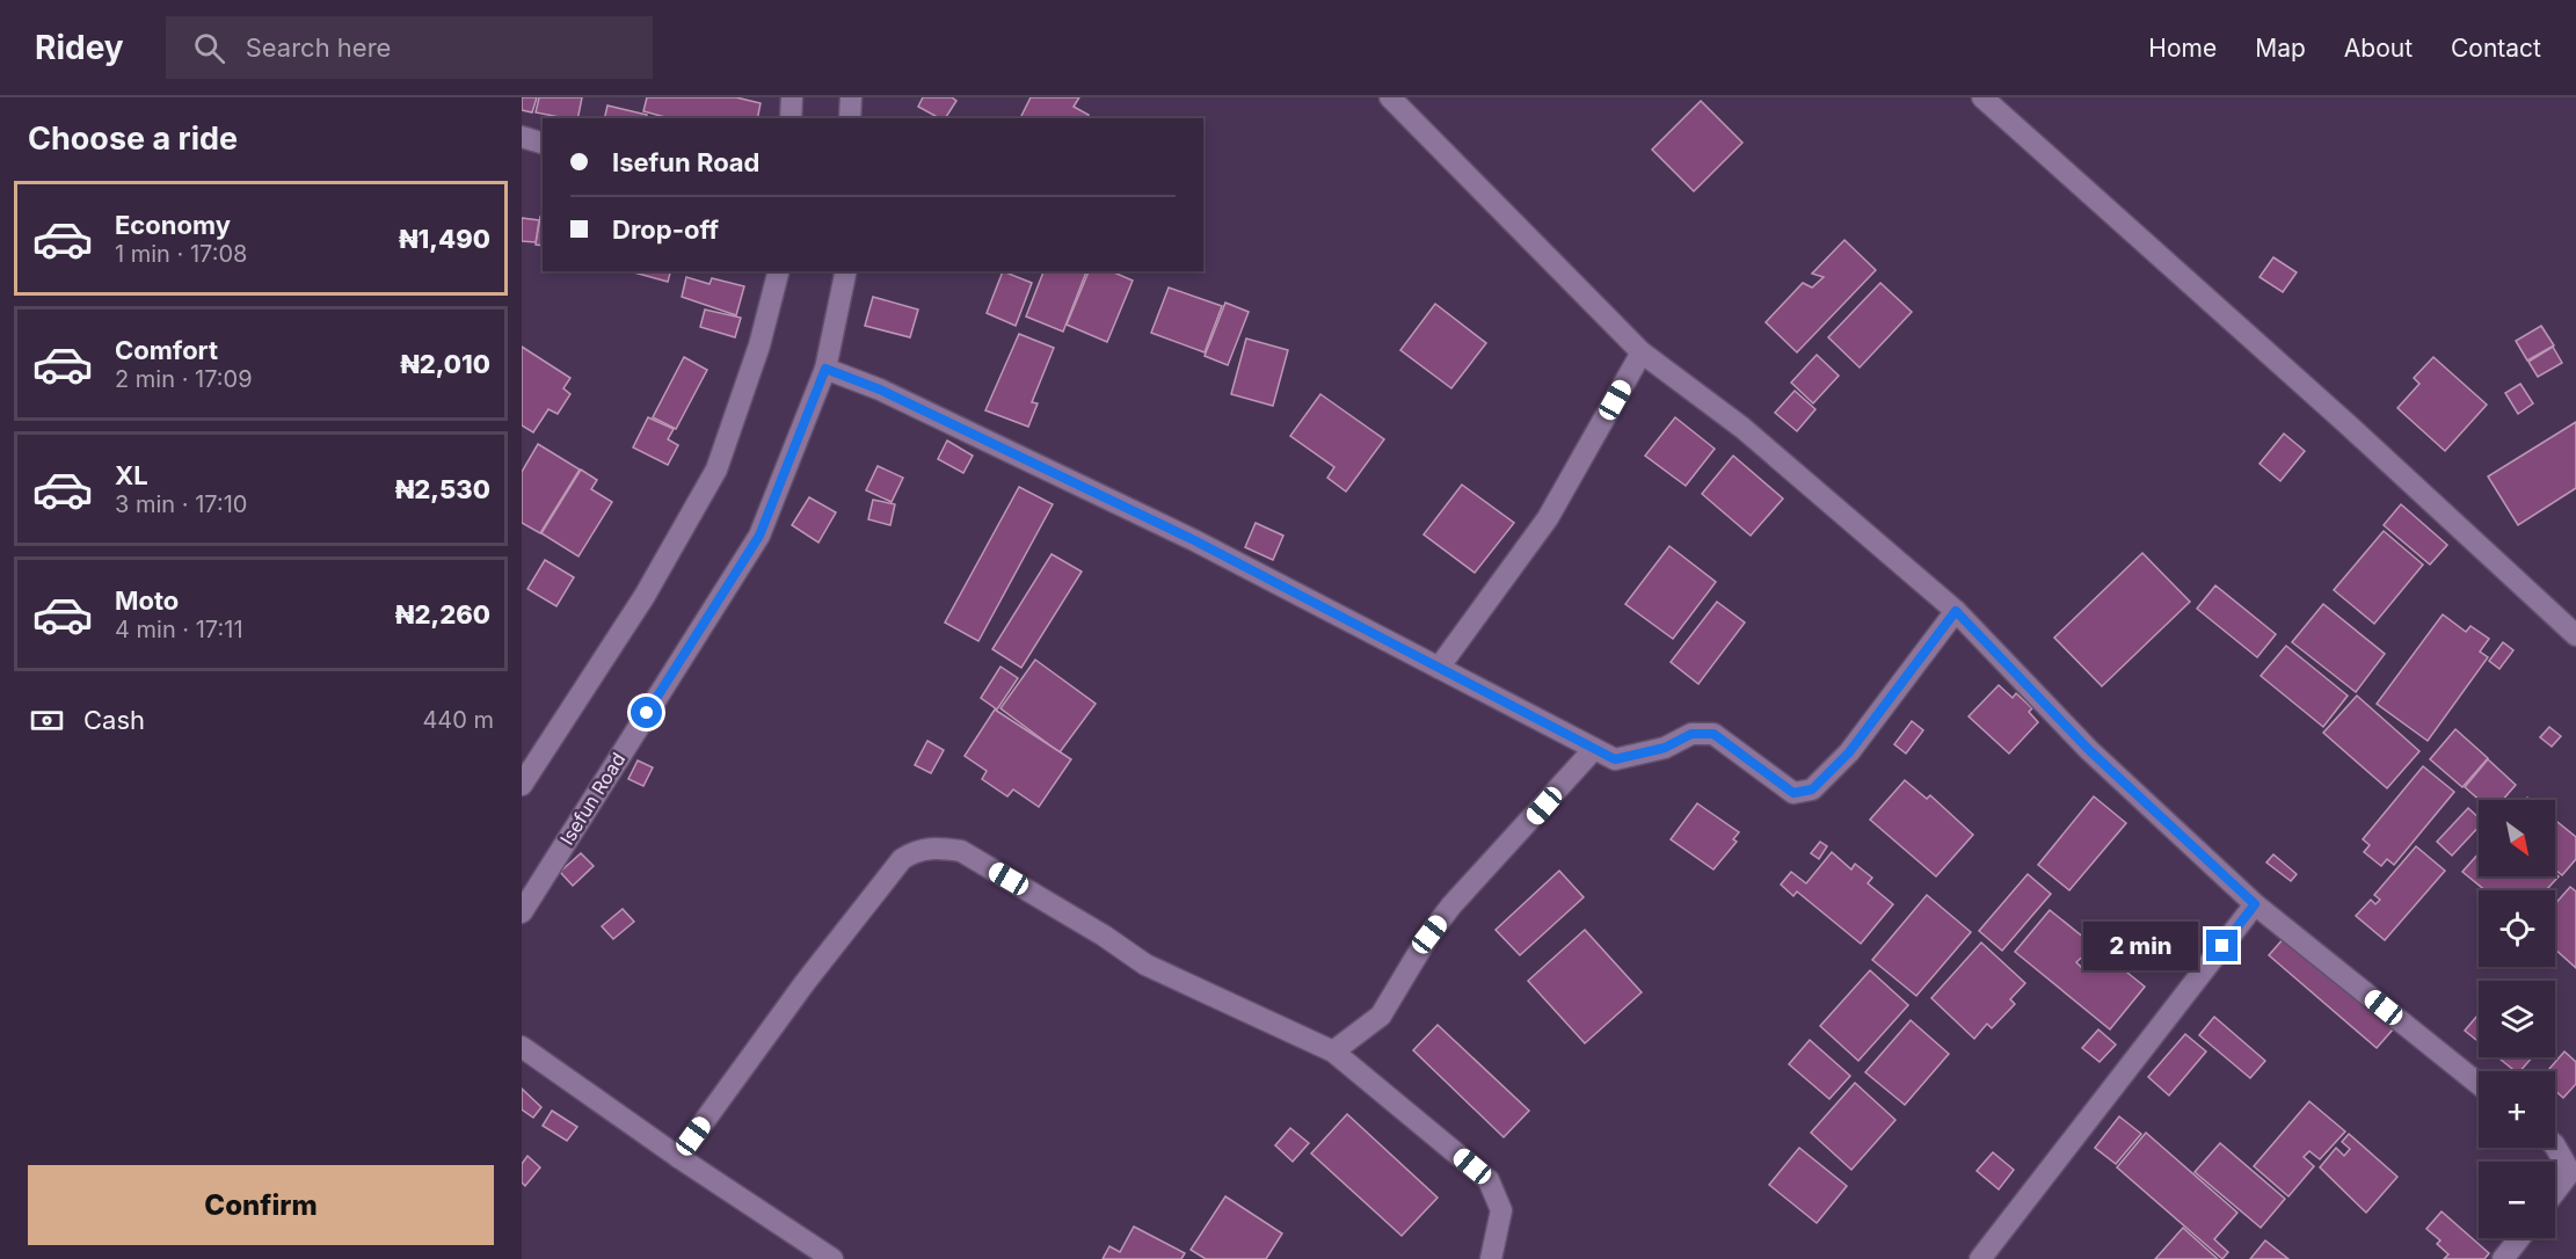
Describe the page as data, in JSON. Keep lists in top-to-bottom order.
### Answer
{
  "streets": {
    "street": ["Isefun Road"]
  },
  "north": "bottom right",
  "page": {
    "header": "Ridey",
    "search": "Search here",
    "nav": [
      "Home",
      "Map",
      "About",
      "Contact"
    ],
    "heading": "Choose a ride",
    "banner": ["Isefun Road", "Drop-off"],
    "list": [
      {
        "name": "Economy",
        "note": "1 min · 17:08",
        "value": "₦1,490"
      },
      {
        "name": "Comfort",
        "note": "2 min · 17:09",
        "value": "₦2,010"
      },
      {
        "name": "XL",
        "note": "3 min · 17:10",
        "value": "₦2,530"
      },
      {
        "name": "Moto",
        "note": "4 min · 17:11",
        "value": "₦2,260"
      }
    ],
    "pay": ["Cash", "440 m"],
    "map_buttons": ["+", "−"],
    "bubble": "2 min",
    "buttons": "Confirm"
  }
}
